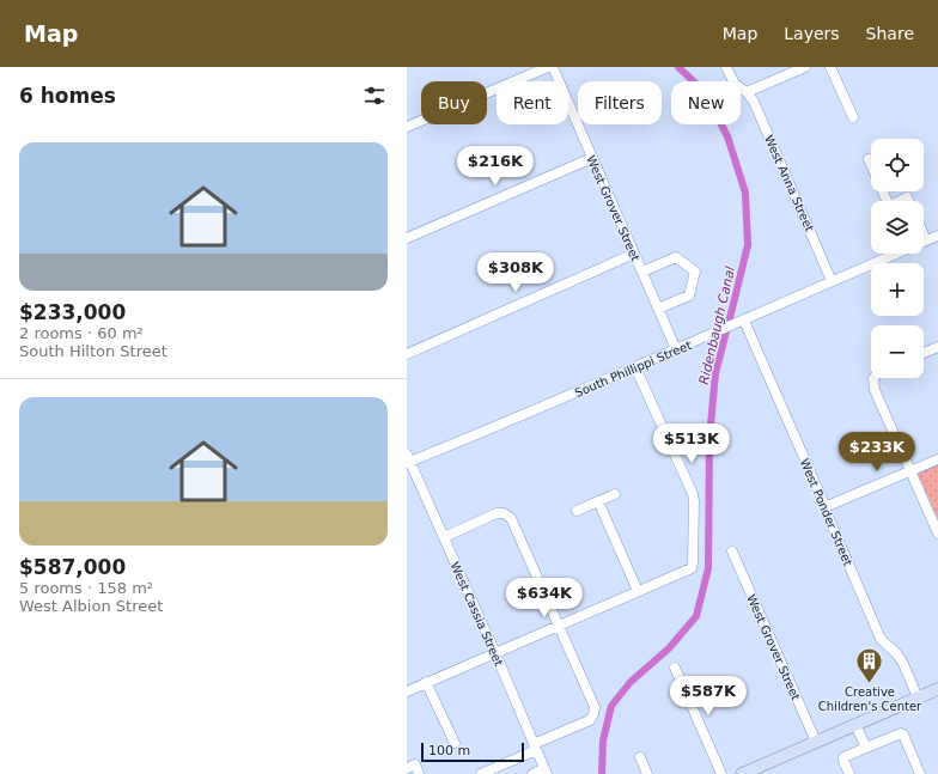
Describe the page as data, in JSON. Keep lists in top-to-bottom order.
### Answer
{
  "streets": {
    "street": [
      "West Anna Street",
      "West Grover Street",
      "South Phillippi Street",
      "West Ponder Street",
      "West Cassia Street"
    ]
  },
  "crossings": [
    ["West Anna Street", "South Phillippi Street"],
    ["West Grover Street", "South Phillippi Street"],
    ["South Phillippi Street", "West Ponder Street"],
    ["South Phillippi Street", "West Cassia Street"]
  ],
  "water": ["Ridenbaugh Canal"],
  "places": {
    "building": ["Creative Children's Center"]
  },
  "scale_bar": "100 m",
  "page": {
    "header": "Map",
    "nav": ["Map", "Layers", "Share"],
    "heading": "6 homes",
    "chip": [
      "Buy",
      "Rent",
      "Filters",
      "New"
    ],
    "list": [
      {
        "name": "$233,000",
        "note": "2 rooms · 60 m² · South Hilton Street"
      },
      {
        "name": "$587,000",
        "note": "5 rooms · 158 m² · West Albion Street"
      }
    ],
    "map_buttons": ["+", "−"],
    "price": [
      "$216K",
      "$308K",
      "$513K",
      "$233K",
      "$634K",
      "$587K"
    ],
    "scale": "100 m"
  }
}
